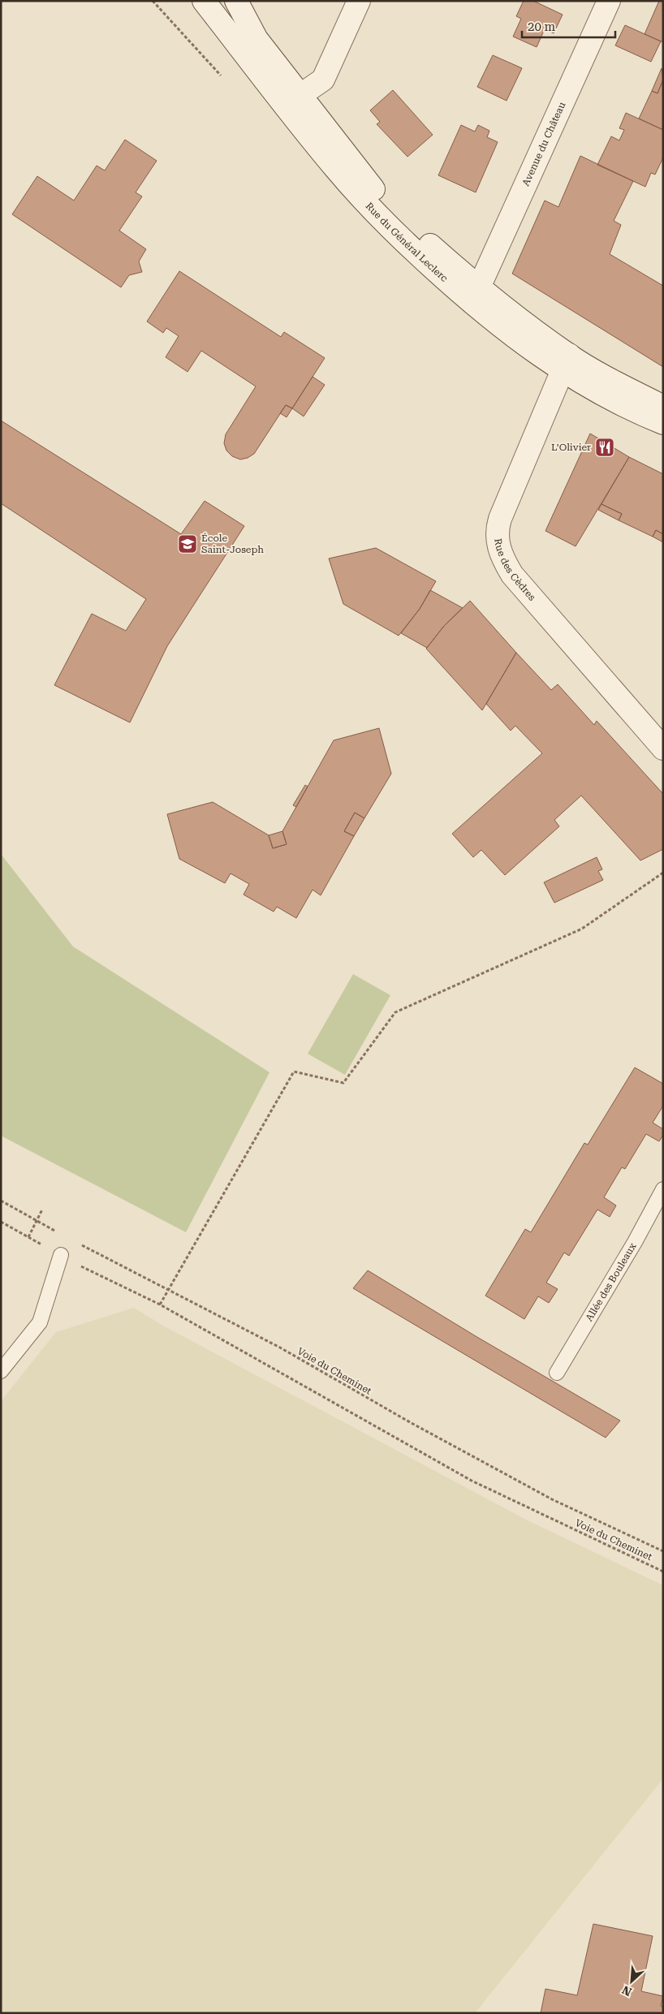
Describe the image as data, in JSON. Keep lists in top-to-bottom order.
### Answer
{
  "streets": {
    "street": ["Avenue du Château", "Rue du Général Leclerc", "Rue des Cèdres"],
    "lane": ["Allée des Bouleaux"],
    "path": ["Voie du Cheminet"]
  },
  "crossings": [
    ["Avenue du Château", "Rue du Général Leclerc"],
    ["Rue du Général Leclerc", "Rue des Cèdres"]
  ],
  "places": {
    "restaurant": ["L’Olivier"],
    "school or university": ["École Saint-Joseph"]
  },
  "scale_bar": "20 m",
  "north": "bottom left"
}
